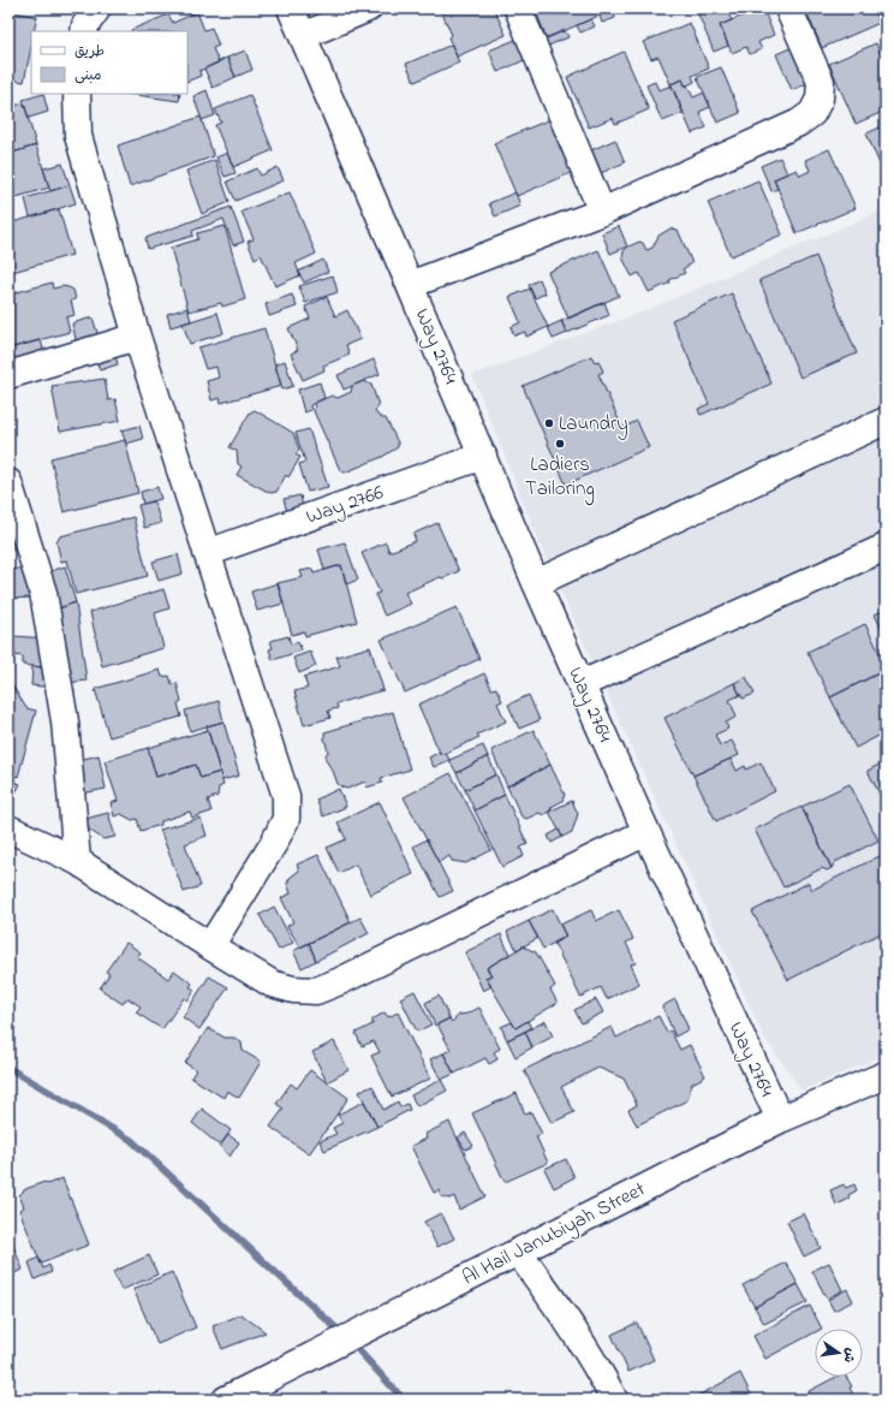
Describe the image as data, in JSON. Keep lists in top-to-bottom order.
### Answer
{
  "streets": {
    "street": ["Way 2764", "Way 2766", "Al Hail Janubiyah Street"]
  },
  "crossings": [
    ["Way 2764", "Way 2766"],
    ["Way 2764", "Al Hail Janubiyah Street"]
  ],
  "places": ["Laundry", "Ladiers Tailoring"],
  "legend": ["طريق", "مبنى"],
  "north": "right"
}
